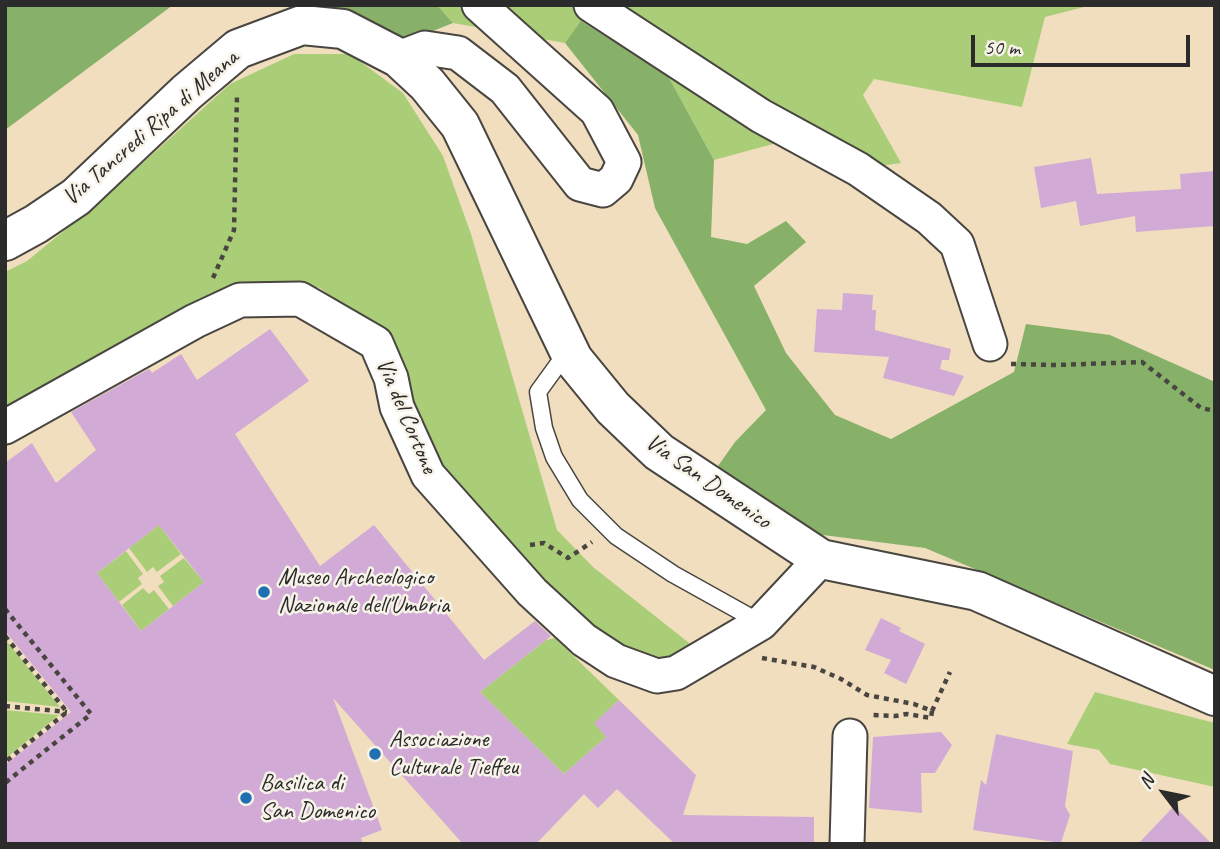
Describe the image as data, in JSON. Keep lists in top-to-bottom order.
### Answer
{
  "streets": {
    "main road": ["Via Tancredi Ripa di Meana", "Via San Domenico"],
    "street": ["Via del Cortone"]
  },
  "crossings": [
    ["Via Tancredi Ripa di Meana", "Via San Domenico"],
    ["Via del Cortone", "Via San Domenico"]
  ],
  "places": ["Museo Archeologico Nazionale dell'Umbria", "Associazione Culturale Tieffeu", "Basilica di San Domenico"],
  "scale_bar": "50 m",
  "north": "top left"
}
